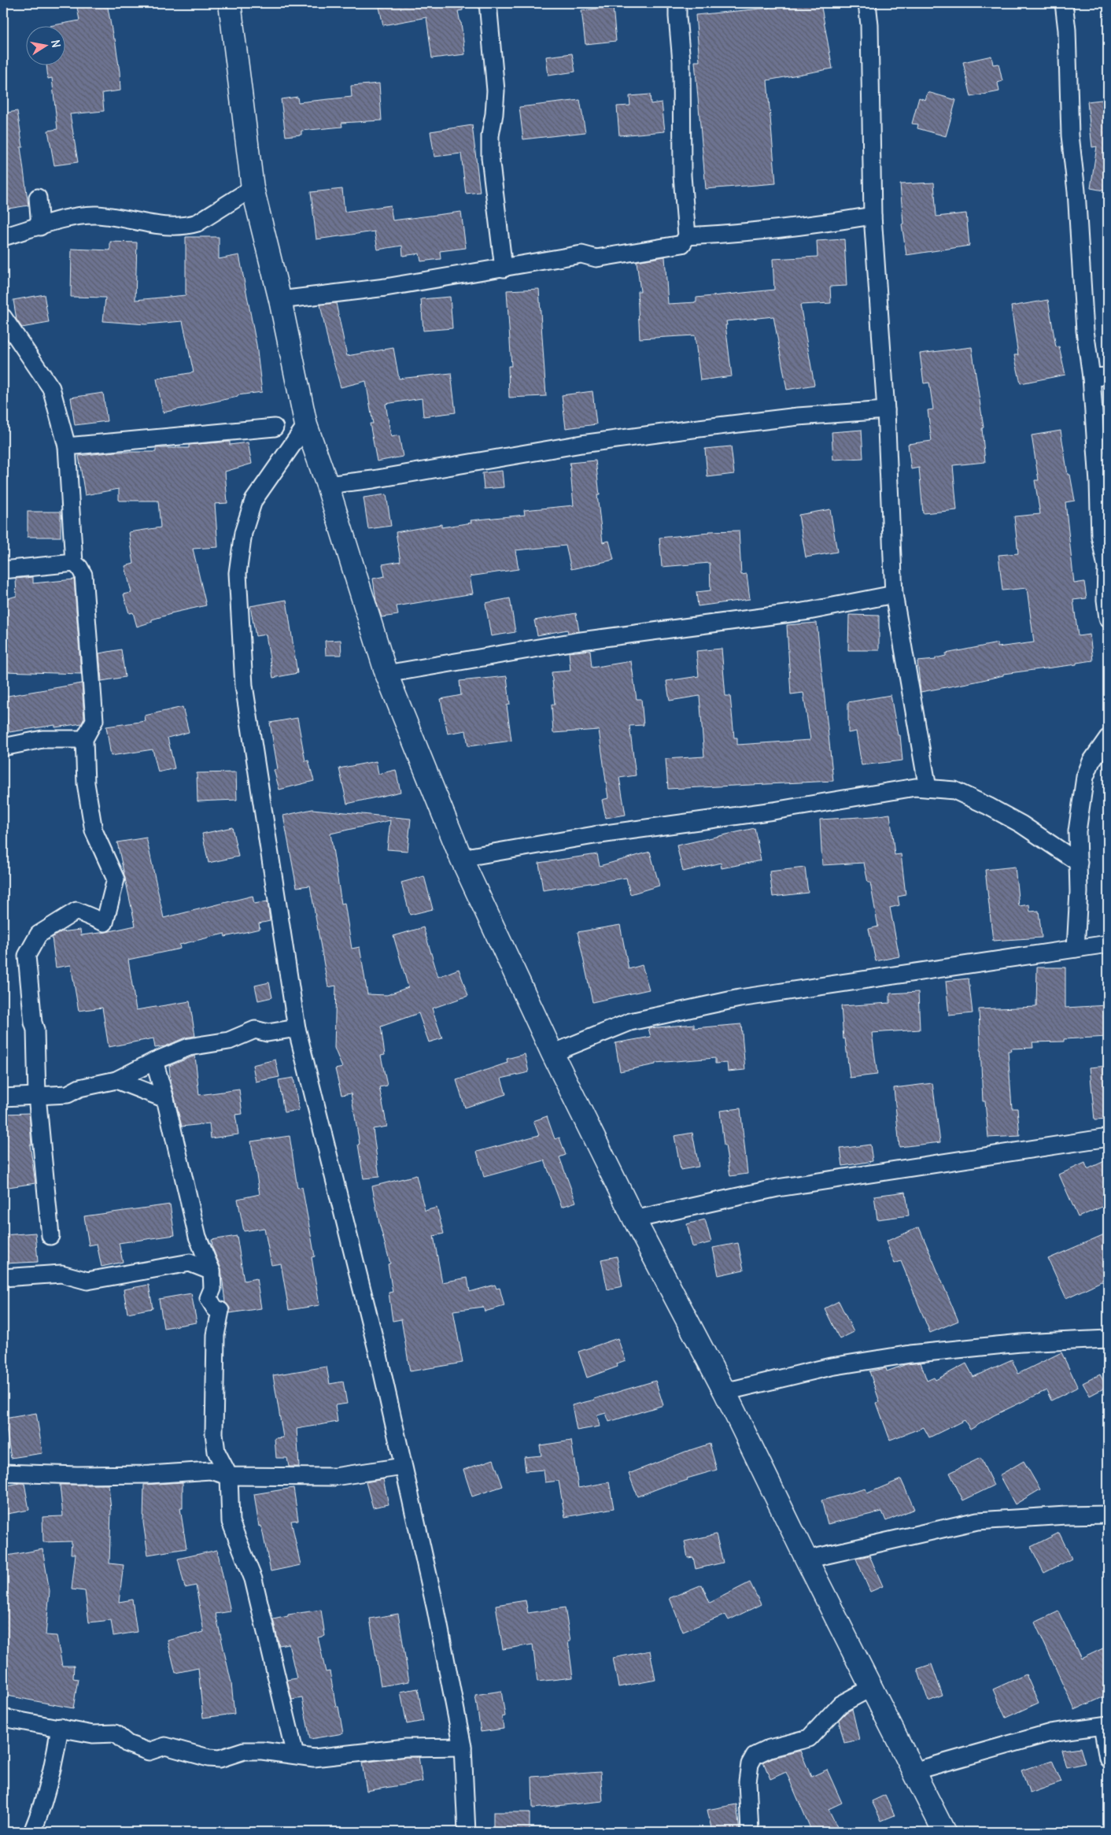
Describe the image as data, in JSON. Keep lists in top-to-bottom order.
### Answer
{
  "north": "right"
}
